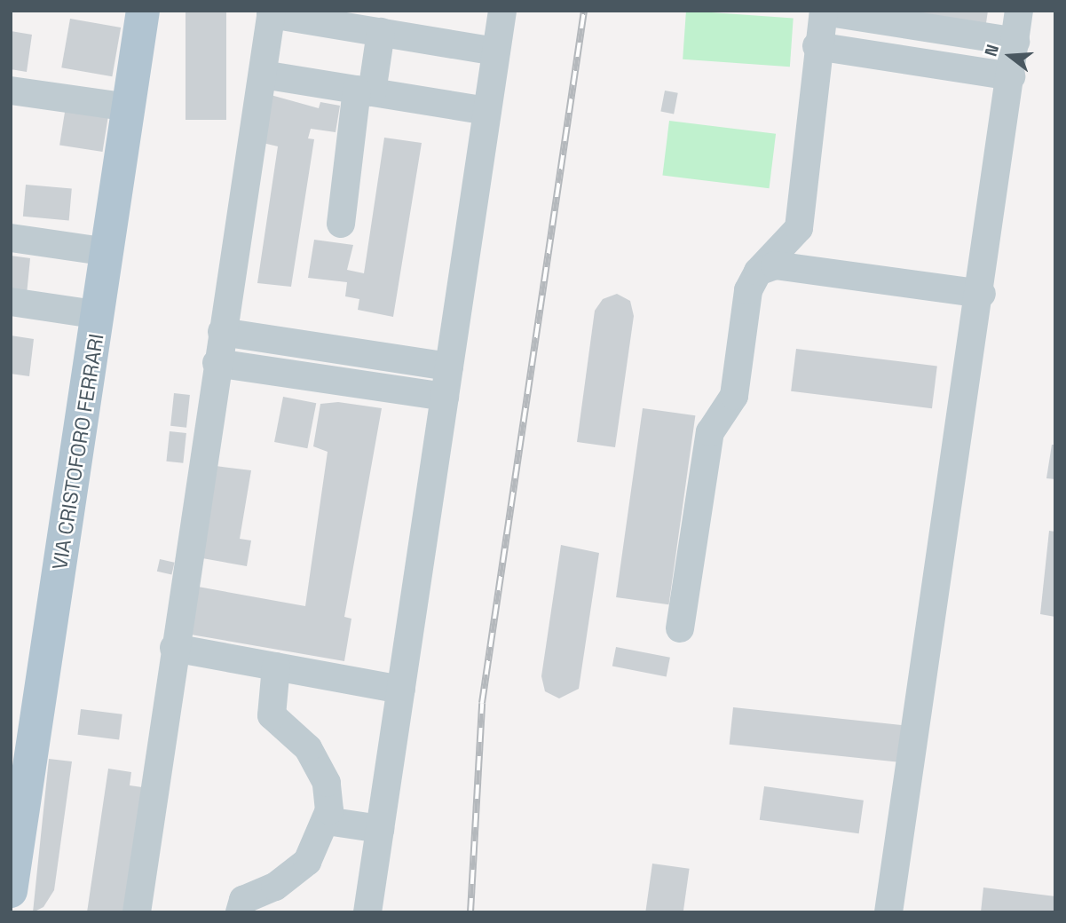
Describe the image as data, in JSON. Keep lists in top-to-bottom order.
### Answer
{
  "streets": {
    "main road": ["VIA CRISTOFORO FERRARI"]
  },
  "north": "left"
}
